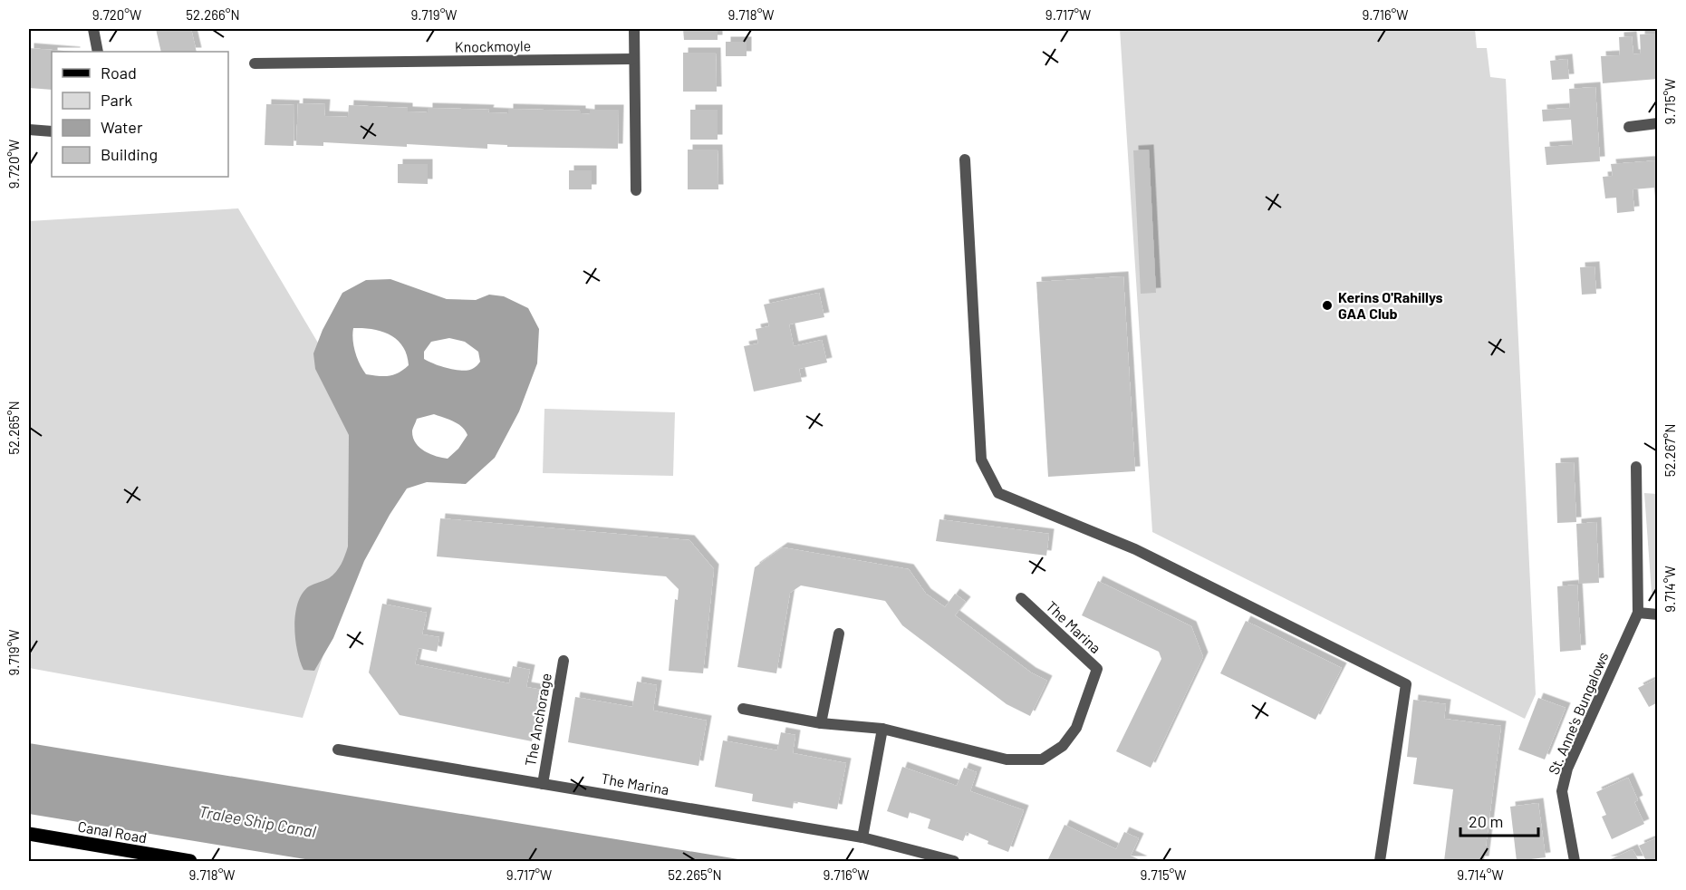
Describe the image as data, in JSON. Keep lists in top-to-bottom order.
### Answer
{
  "streets": {
    "main road": ["Canal Road"],
    "street": [
      "Knockmoyle",
      "The Marina",
      "St. Anne's Bungalows",
      "The Anchorage"
    ]
  },
  "crossings": [
    ["The Marina", "The Anchorage"]
  ],
  "water": ["Tralee Ship Canal"],
  "places": ["Kerins O'Rahillys GAA Club"],
  "legend": [
    "Road",
    "Park",
    "Water",
    "Building"
  ],
  "scale_bar": "20 m",
  "coordinates": [
    "9.720°W",
    "52.266°N",
    "9.719°W",
    "9.718°W",
    "9.717°W",
    "9.716°W",
    "9.715°W",
    "52.265°N",
    "52.267°N",
    "9.714°W"
  ]
}
